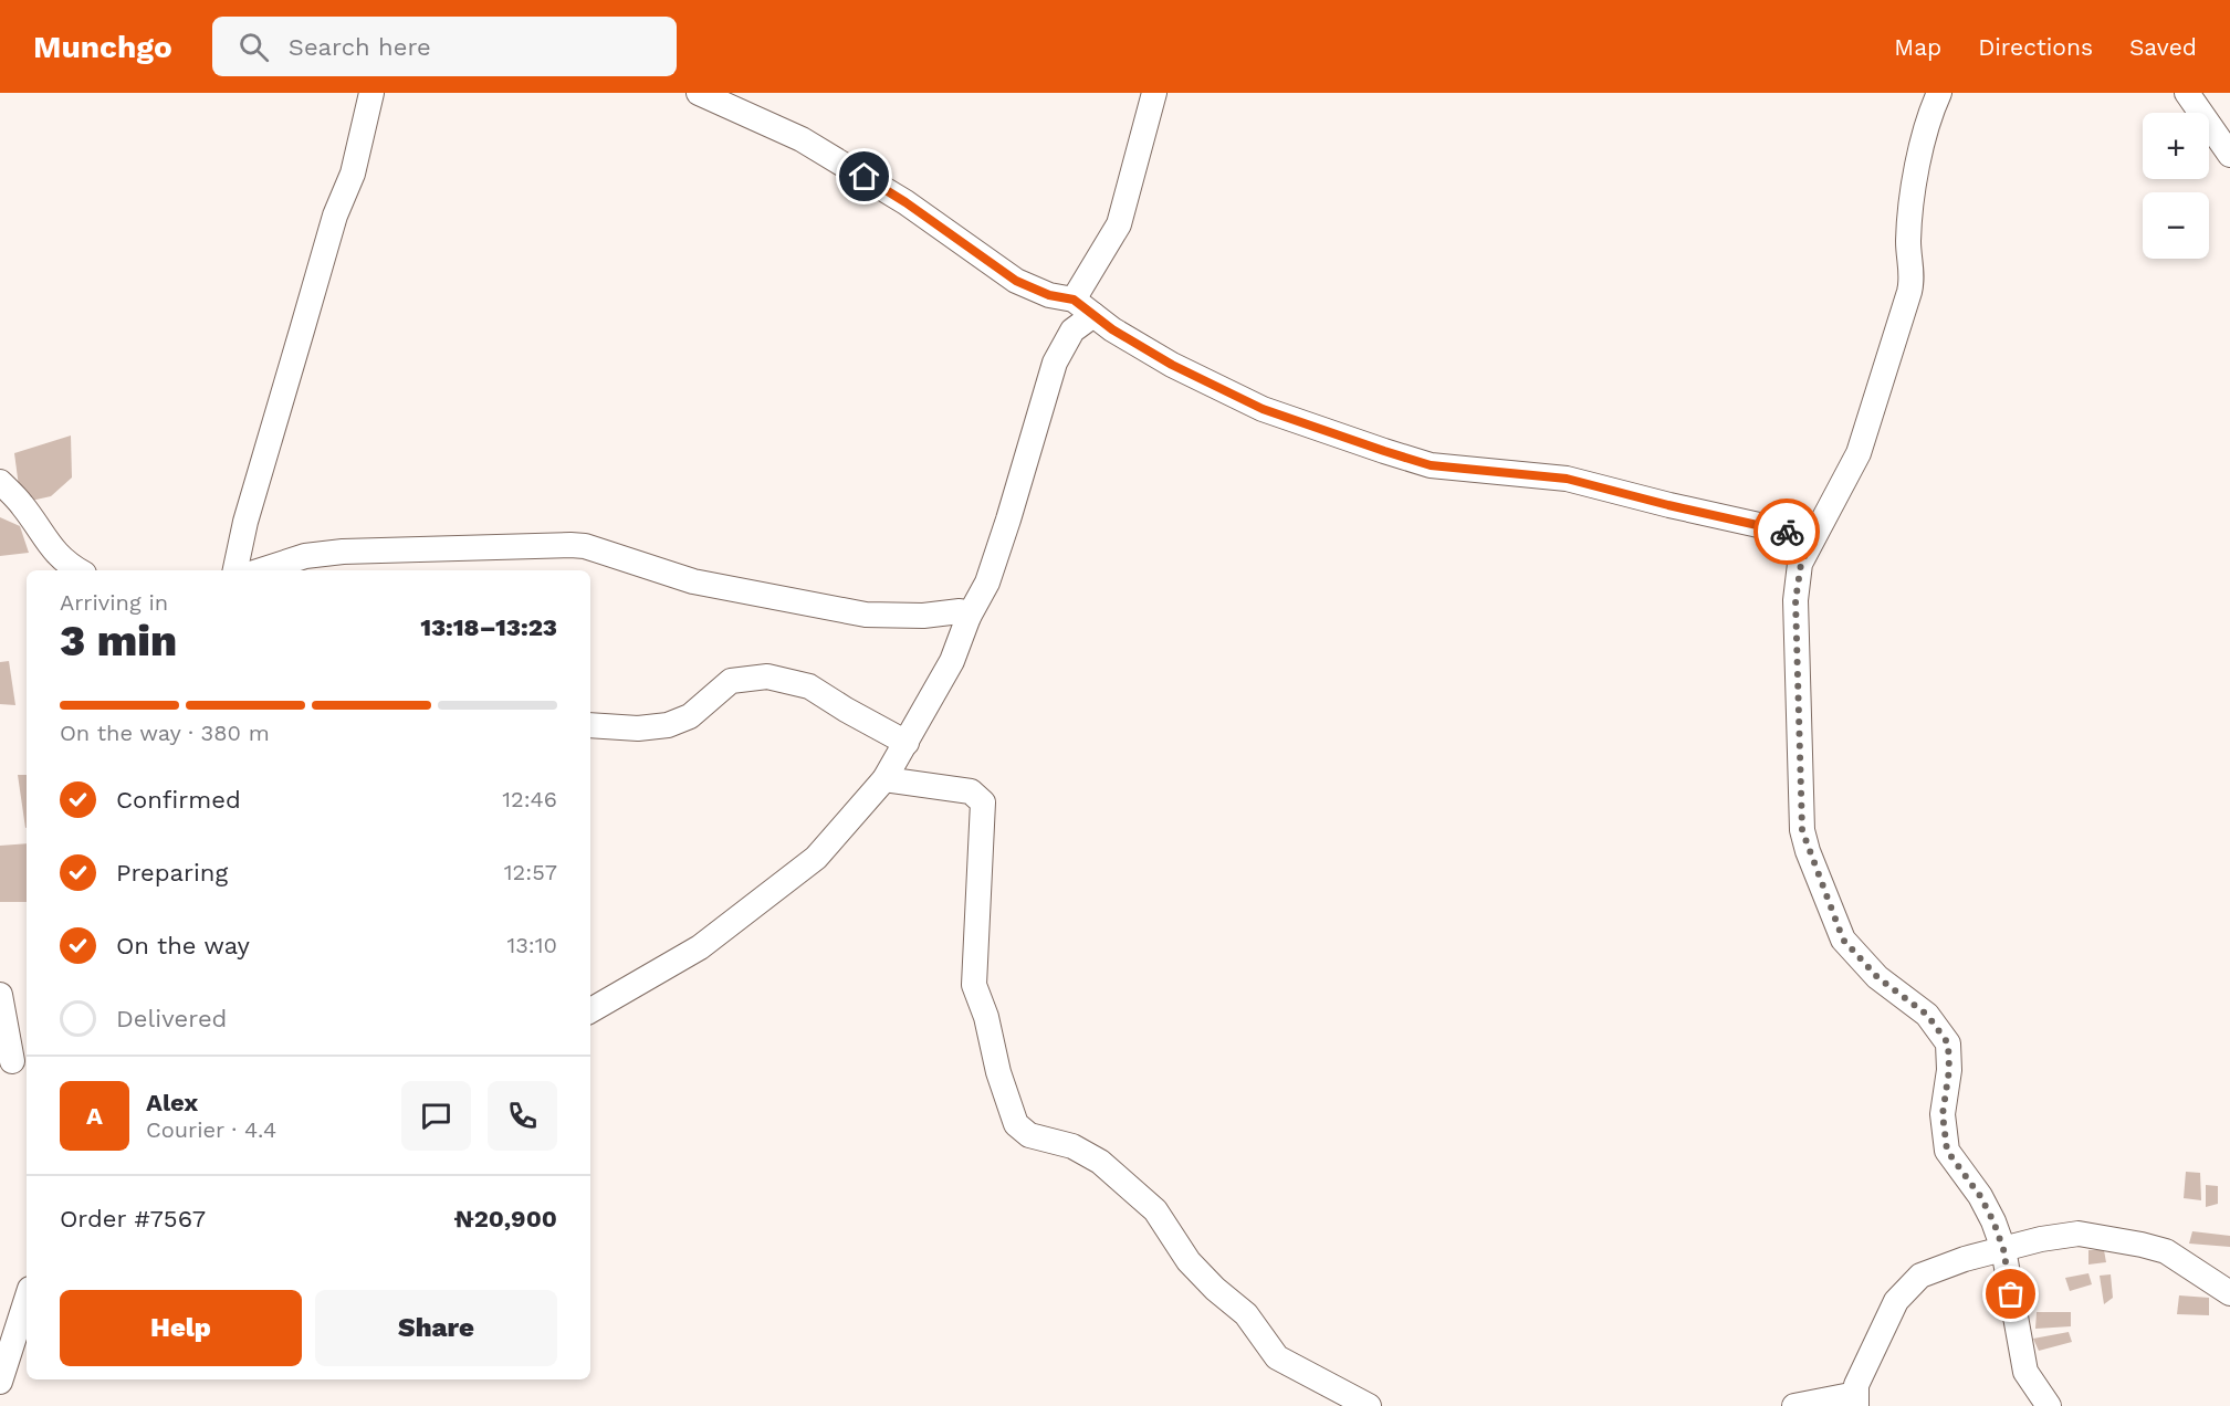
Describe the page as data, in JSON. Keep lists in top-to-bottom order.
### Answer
{
  "page": {
    "header": "Munchgo",
    "search": "Search here",
    "nav": ["Map", "Directions", "Saved"],
    "map_buttons": ["+", "−"],
    "heading": ["3 min", "Arriving in", "13:18–13:23"],
    "panel": [
      "Alex",
      "Courier · 4.4",
      "Order #7567",
      "₦20,900"
    ],
    "bar": "On the way · 380 m",
    "list": [
      ["Confirmed", "12:46"],
      ["Preparing", "12:57"],
      ["On the way", "13:10"],
      "Delivered"
    ],
    "round": "A",
    "buttons": ["Help", "Share"]
  }
}
